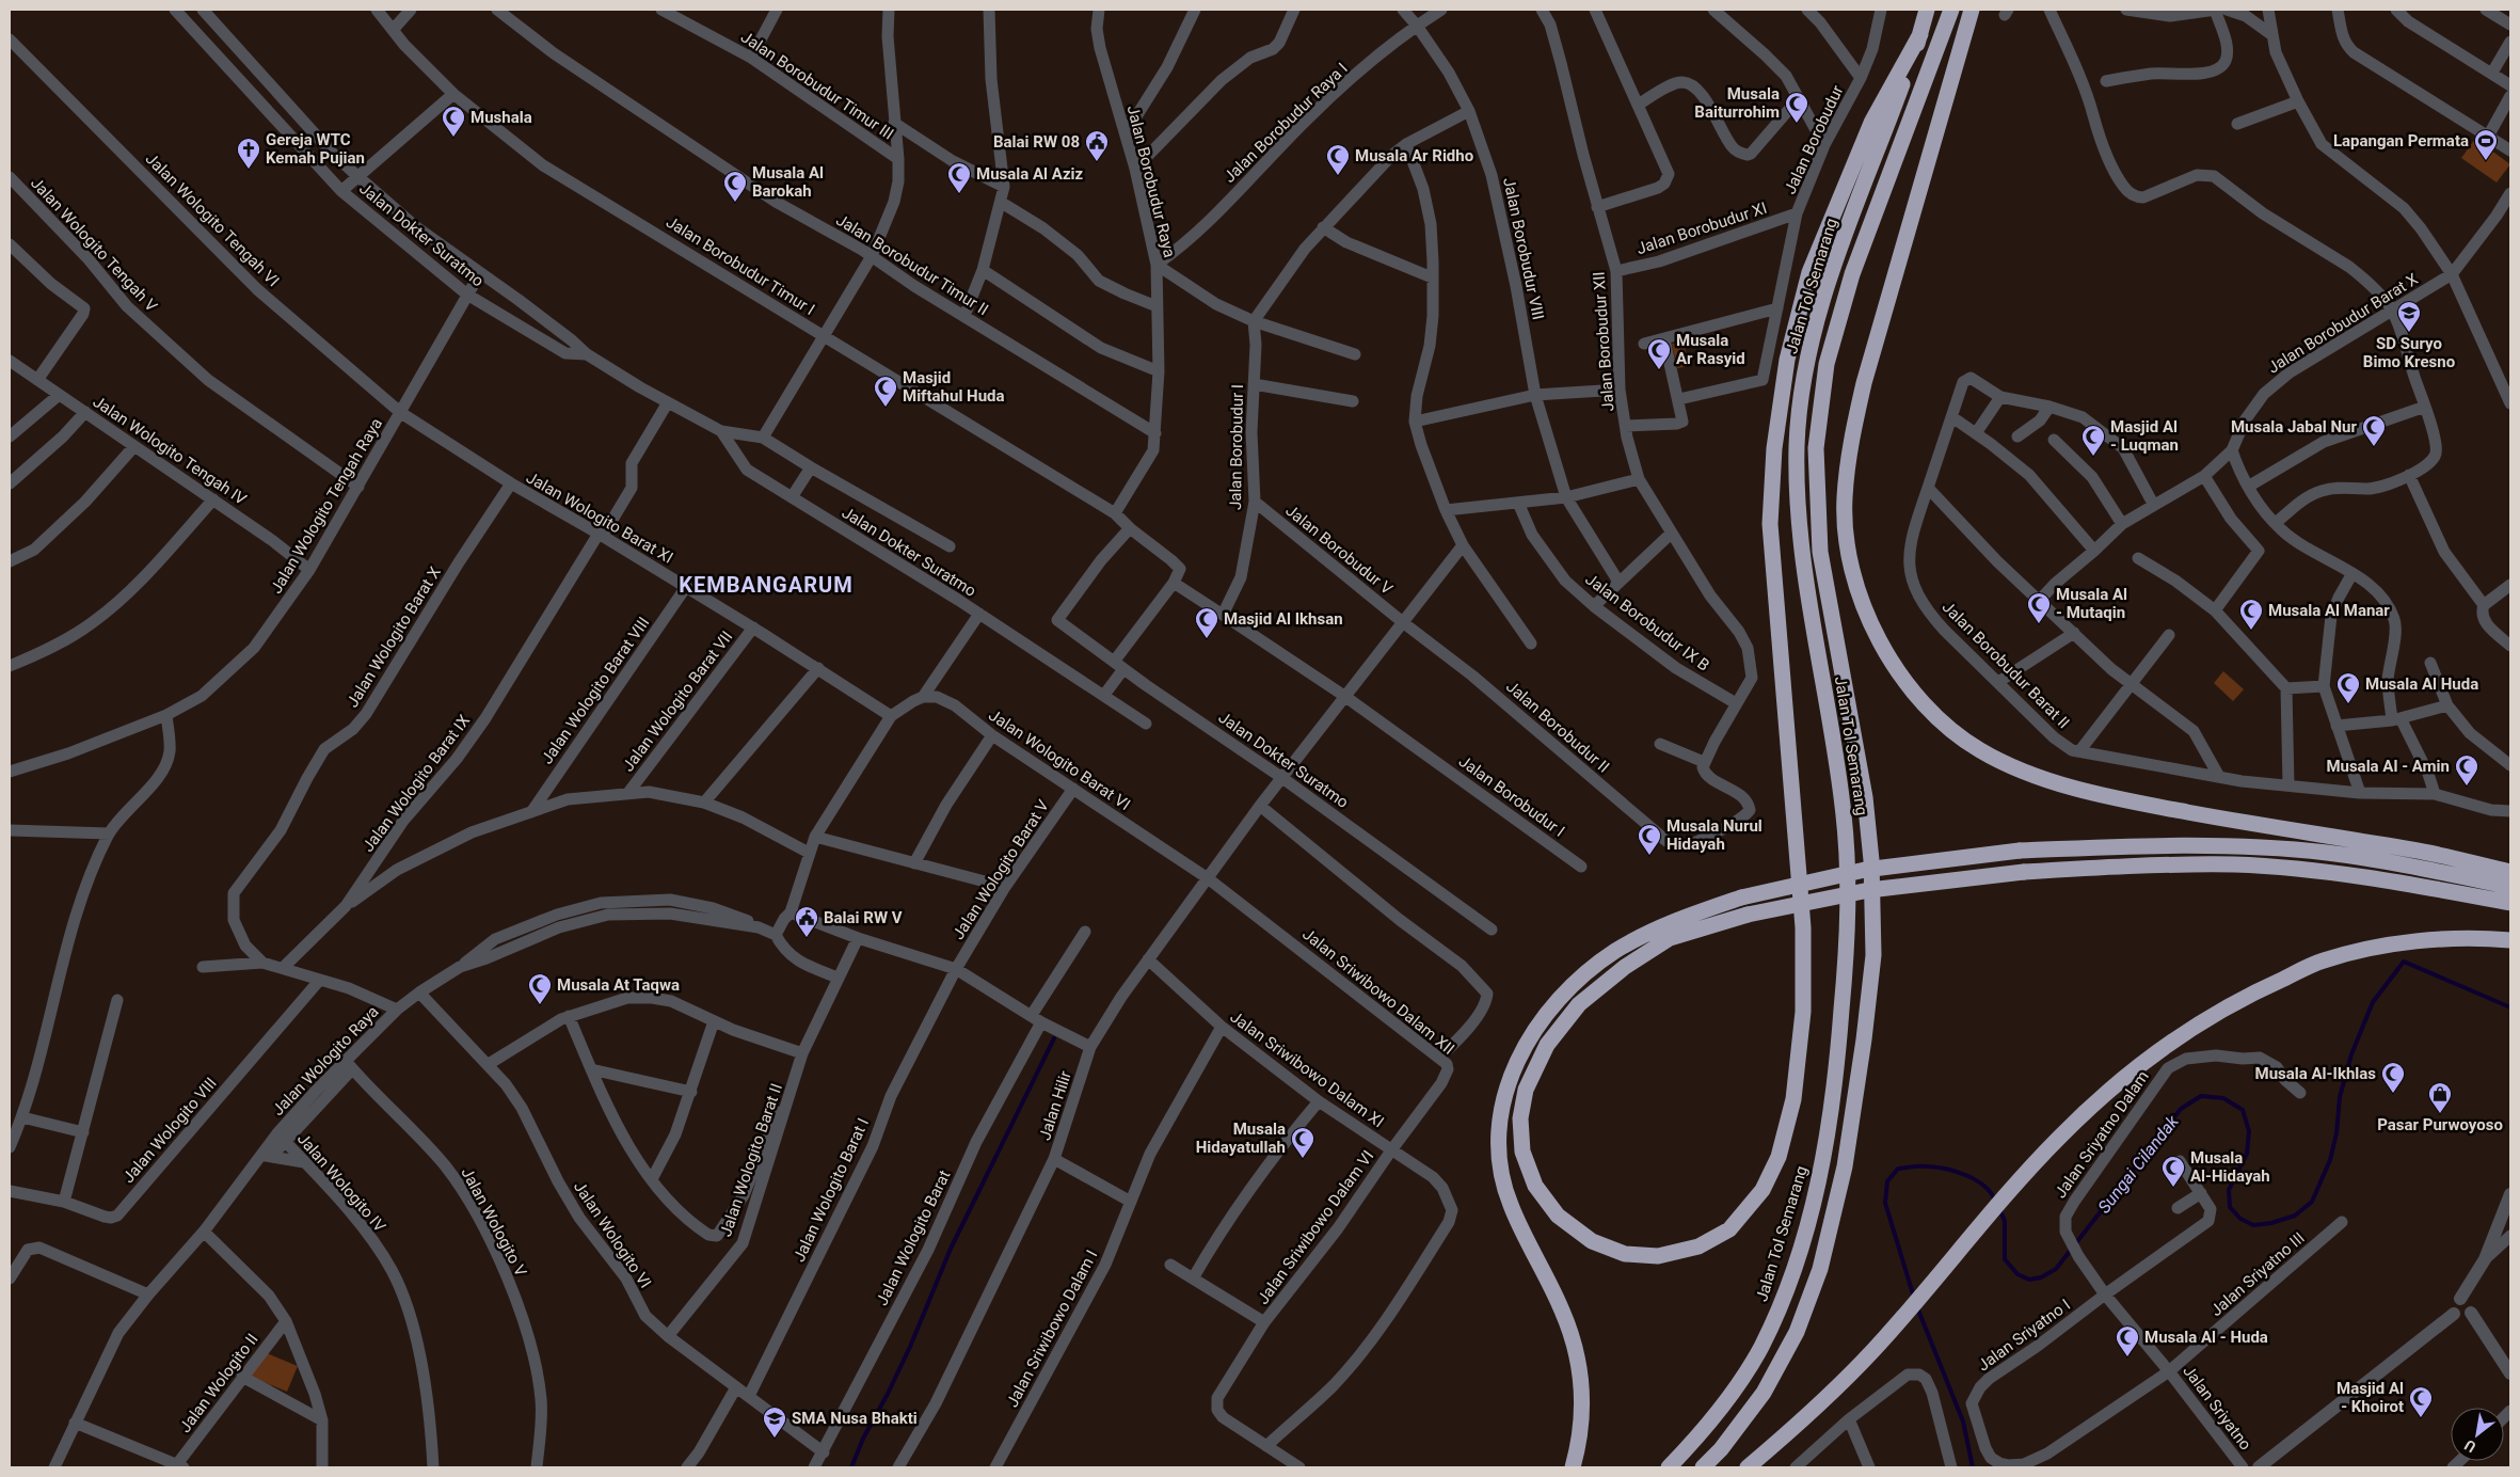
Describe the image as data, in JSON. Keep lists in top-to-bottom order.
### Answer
{
  "streets": {
    "highway": ["Jalan Tol Semarang"],
    "street": [
      "Jalan Borobudur Timur III",
      "Jalan Borobudur Raya I",
      "Jalan Borobudur",
      "Jalan Borobudur Raya",
      "Jalan Wologito Tengah VI",
      "Jalan Borobudur XI",
      "Jalan Dokter Suratmo",
      "Jalan Wologito Tengah V",
      "Jalan Borobudur VIII",
      "Jalan Borobudur Timur II",
      "Jalan Borobudur Timur I",
      "Jalan Borobudur Barat X",
      "Jalan Borobudur XII",
      "Jalan Borobudur I",
      "Jalan Wologito Tengah IV",
      "Jalan Wologito Tengah Raya",
      "Jalan Wologito Barat XI",
      "Jalan Borobudur V",
      "Jalan Borobudur IX B",
      "Jalan Wologito Barat X",
      "Jalan Borobudur Barat II",
      "Jalan Wologito Barat VIII",
      "Jalan Wologito Barat VII",
      "Jalan Borobudur II",
      "Jalan Wologito Barat VI",
      "Jalan Wologito Barat IX",
      "Jalan Wologito Barat V",
      "Jalan Sriwibowo Dalam XII",
      "Jalan Wologito Raya",
      "Jalan Sriwibowo Dalam XI",
      "Jalan Hilir",
      "Jalan Wologito VIII",
      "Jalan Sriyatno Dalam",
      "Jalan Wologito Barat II",
      "Jalan Wologito IV",
      "Jalan Wologito Barat I",
      "Jalan Wologito V",
      "Jalan Sriwibowo Dalam VI",
      "Jalan Wologito VI",
      "Jalan Wologito Barat",
      "Jalan Sriyatno III",
      "Jalan Sriwibowo Dalam I",
      "Jalan Sriyatno I",
      "Jalan Wologito II",
      "Jalan Sriyatno"
    ]
  },
  "crossings": [
    ["Jalan Borobudur Raya I", "Jalan Borobudur Raya"],
    ["Jalan Borobudur Raya I", "Jalan Borobudur VIII"],
    ["Jalan Borobudur", "Jalan Borobudur XI"],
    ["Jalan Borobudur Raya", "Jalan Borobudur Timur II"],
    ["Jalan Borobudur Raya", "Jalan Borobudur Timur I"],
    ["Jalan Wologito Tengah VI", "Jalan Wologito Tengah Raya"],
    ["Jalan Wologito Tengah VI", "Jalan Wologito Barat XI"],
    ["Jalan Borobudur XI", "Jalan Borobudur XII"],
    ["Jalan Dokter Suratmo", "Jalan Borobudur Timur I"],
    ["Jalan Dokter Suratmo", "Jalan Wologito Tengah Raya"],
    ["Jalan Dokter Suratmo", "Jalan Wologito Barat IX"],
    ["Jalan Dokter Suratmo", "Jalan Hilir"],
    ["Jalan Wologito Tengah V", "Jalan Wologito Tengah Raya"],
    ["Jalan Borobudur XII", "Jalan Borobudur IX B"],
    ["Jalan Borobudur I", "Jalan Borobudur V"],
    ["Jalan Wologito Tengah IV", "Jalan Wologito Tengah Raya"],
    ["Jalan Wologito Tengah Raya", "Jalan Wologito Barat XI"],
    ["Jalan Wologito Barat XI", "Jalan Wologito Barat X"],
    ["Jalan Wologito Barat XI", "Jalan Wologito Barat VIII"],
    ["Jalan Wologito Barat XI", "Jalan Wologito Barat VII"],
    ["Jalan Wologito Barat XI", "Jalan Wologito Barat IX"],
    ["Jalan Borobudur V", "Jalan Borobudur II"],
    ["Jalan Wologito Barat VI", "Jalan Wologito Barat V"],
    ["Jalan Wologito Barat VI", "Jalan Sriwibowo Dalam XII"],
    ["Jalan Wologito Barat VI", "Jalan Hilir"],
    ["Jalan Wologito Barat V", "Jalan Wologito Barat I"],
    ["Jalan Sriwibowo Dalam XII", "Jalan Sriwibowo Dalam XI"],
    ["Jalan Sriwibowo Dalam XII", "Jalan Hilir"],
    ["Jalan Sriwibowo Dalam XII", "Jalan Sriwibowo Dalam VI"],
    ["Jalan Wologito Raya", "Jalan Wologito IV"],
    ["Jalan Wologito Raya", "Jalan Wologito V"],
    ["Jalan Wologito Raya", "Jalan Wologito VI"],
    ["Jalan Sriwibowo Dalam XI", "Jalan Hilir"],
    ["Jalan Sriwibowo Dalam XI", "Jalan Sriwibowo Dalam VI"],
    ["Jalan Sriwibowo Dalam XI", "Jalan Sriwibowo Dalam I"],
    ["Jalan Sriyatno Dalam", "Jalan Sriyatno I"],
    ["Jalan Sriyatno Dalam", "Jalan Sriyatno"],
    ["Jalan Wologito Barat II", "Jalan Wologito VI"],
    ["Jalan Wologito Barat I", "Jalan Wologito VI"],
    ["Jalan Wologito VI", "Jalan Wologito Barat"],
    ["Jalan Sriyatno III", "Jalan Sriyatno I"],
    ["Jalan Sriyatno III", "Jalan Sriyatno"],
    ["Jalan Sriyatno I", "Jalan Sriyatno"]
  ],
  "districts": ["KEMBANGARUM"],
  "water": ["Sungai Cilandak"],
  "places": {
    "mosque": [
      "Musala Baiturrohim",
      "Mushala",
      "Musala Ar Ridho",
      "Musala Al Aziz",
      "Musala Al Barokah",
      "Musala Ar Rasyid",
      "Masjid Miftahul Huda",
      "Musala Jabal Nur",
      "Masjid Al - Luqman",
      "Musala Al - Mutaqin",
      "Musala Al Manar",
      "Masjid Al Ikhsan",
      "Musala Al Huda",
      "Musala Al - Amin",
      "Musala Nurul Hidayah",
      "Musala At Taqwa",
      "Musala Al-Ikhlas",
      "Musala Hidayatullah",
      "Musala Al-Hidayah",
      "Musala Al - Huda",
      "Masjid Al - Khoirot"
    ],
    "sports": ["Lapangan Permata"],
    "public building": ["Balai RW 08", "Balai RW V"],
    "church": ["Gereja WTC Kemah Pujian"],
    "school or university": ["SD Suryo Bimo Kresno", "SMA Nusa Bhakti"],
    "shop": ["Pasar Purwoyoso"]
  },
  "north": "bottom left"
}
